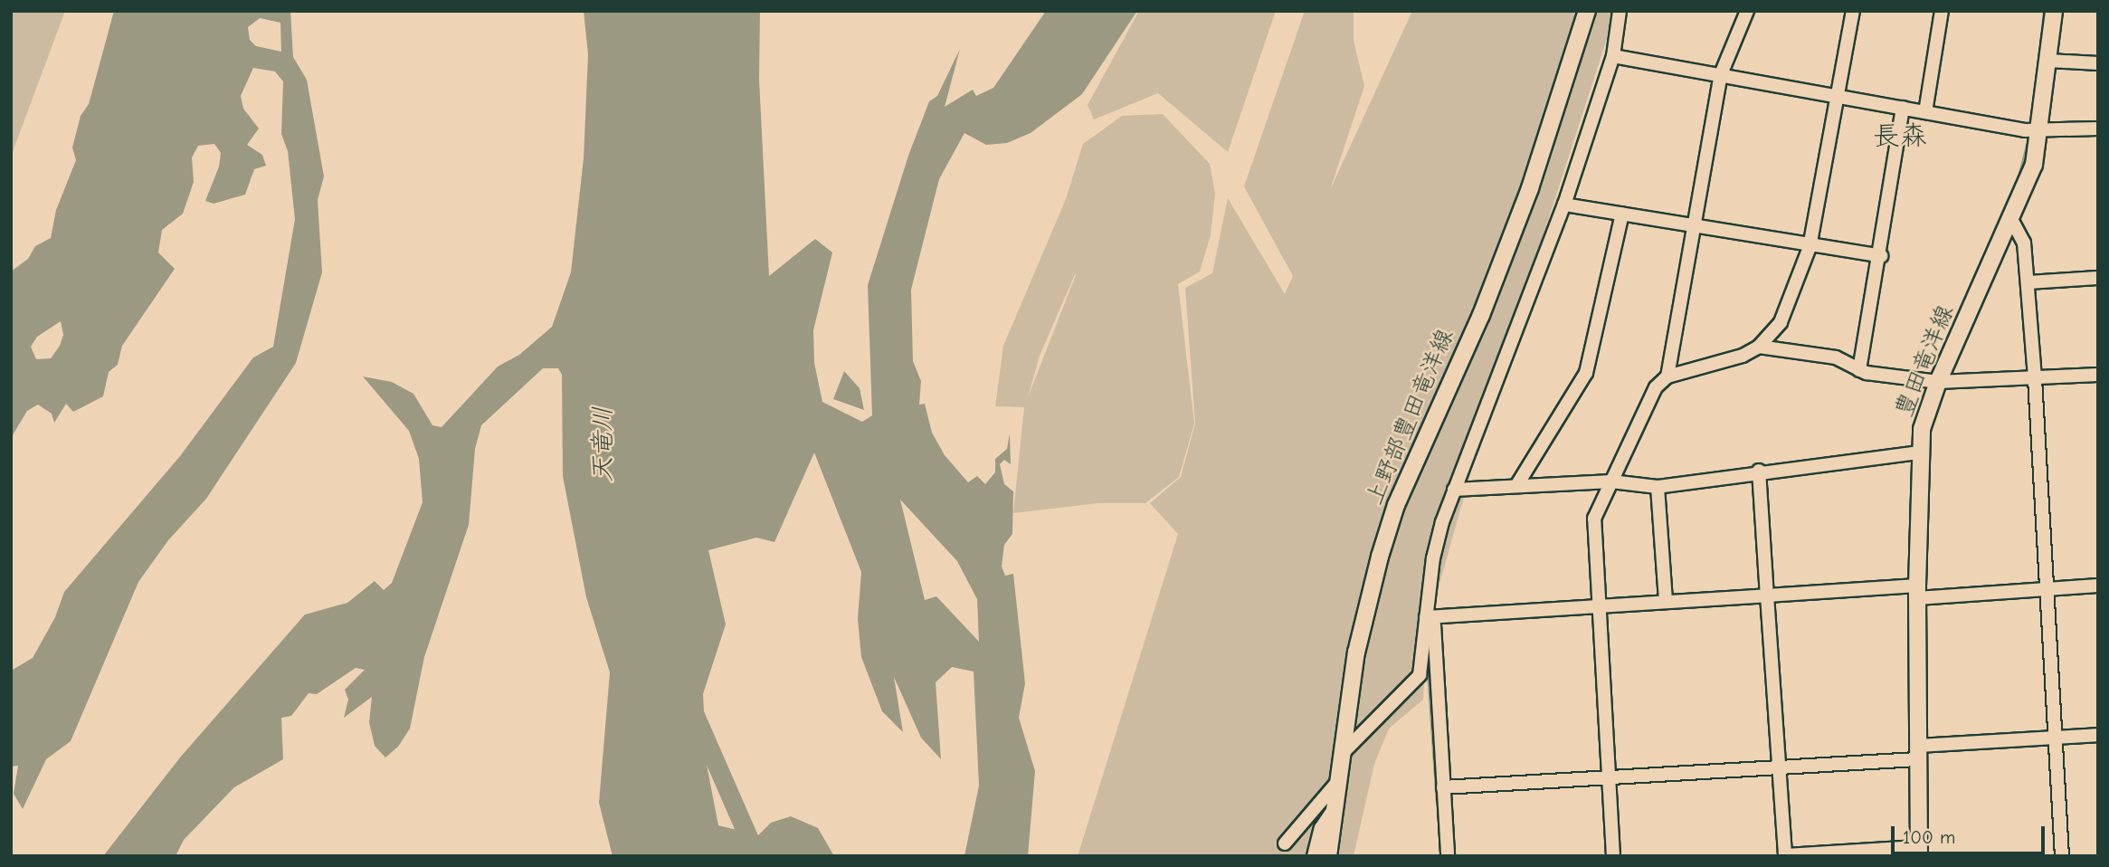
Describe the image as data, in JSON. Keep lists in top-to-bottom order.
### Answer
{
  "streets": {
    "main road": ["豊田竜洋線", "上野部豊田竜洋線"]
  },
  "districts": ["長森"],
  "water": ["天竜川"],
  "scale_bar": "100 m"
}
